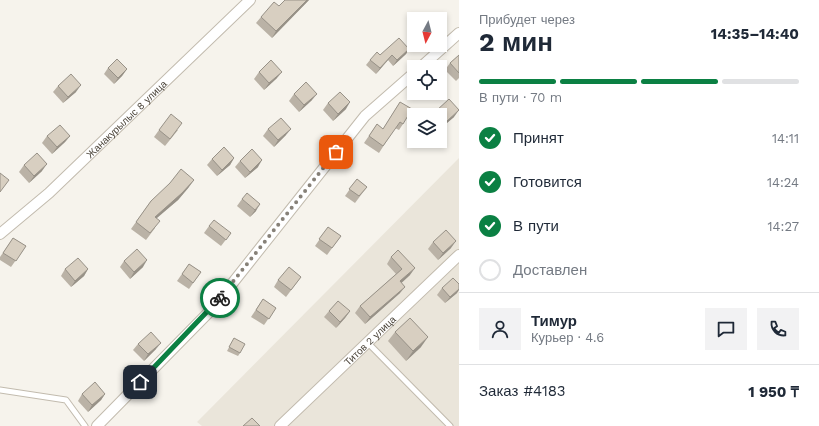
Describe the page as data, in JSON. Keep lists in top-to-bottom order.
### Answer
{
  "streets": {
    "street": ["Жанакурылыс 8 улица", "Титов 2 улица"]
  },
  "north": "bottom",
  "page": {
    "heading": ["2 мин", "Прибудет через", "14:35–14:40"],
    "panel": [
      "Тимур",
      "Курьер · 4.6",
      "Заказ #4183",
      "1 950 ₸"
    ],
    "bar": "В пути · 70 m",
    "list": [
      ["Принят", "14:11"],
      ["Готовится", "14:24"],
      ["В пути", "14:27"],
      "Доставлен"
    ]
  }
}
